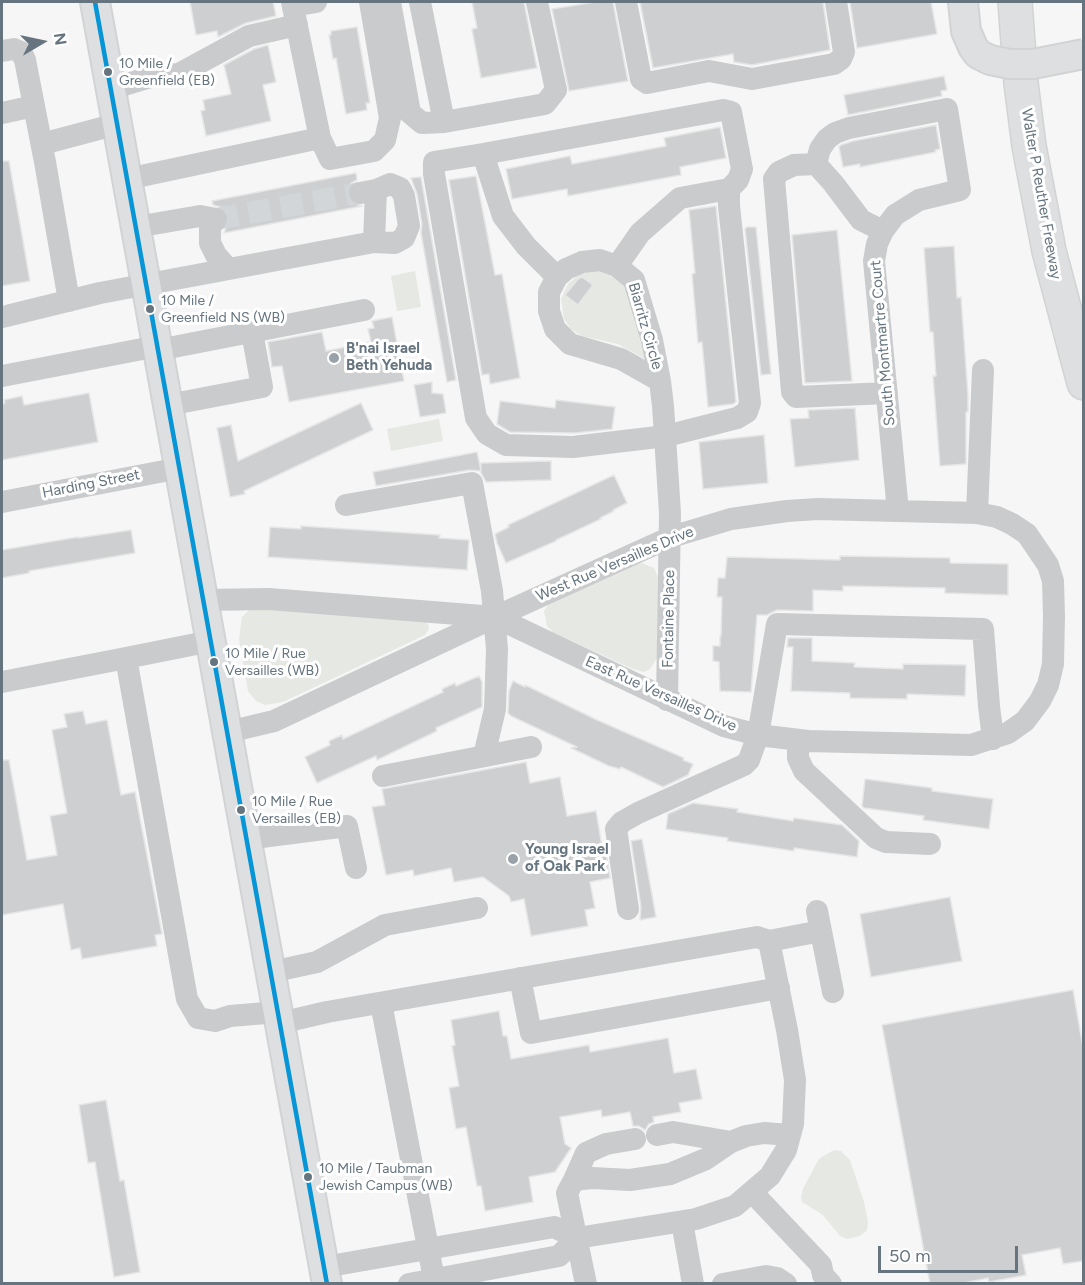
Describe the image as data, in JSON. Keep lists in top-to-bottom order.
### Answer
{
  "streets": {
    "highway": ["Walter P Reuther Freeway"],
    "street": [
      "Biarritz Circle",
      "South Montmartre Court",
      "Harding Street",
      "West Rue Versailles Drive",
      "Fontaine Place",
      "East Rue Versailles Drive"
    ]
  },
  "crossings": [
    ["Biarritz Circle", "West Rue Versailles Drive"],
    ["Biarritz Circle", "Fontaine Place"],
    ["South Montmartre Court", "West Rue Versailles Drive"],
    ["West Rue Versailles Drive", "Fontaine Place"],
    ["West Rue Versailles Drive", "East Rue Versailles Drive"],
    ["Fontaine Place", "East Rue Versailles Drive"]
  ],
  "places": [
    "10 Mile / Greenfield (EB)",
    "10 Mile / Greenfield NS (WB)",
    "B'nai Israel Beth Yehuda",
    "10 Mile / Rue Versailles (WB)",
    "10 Mile / Rue Versailles (EB)",
    "Young Israel of Oak Park",
    "10 Mile / Taubman Jewish Campus (WB)"
  ],
  "scale_bar": "50 m",
  "north": "right"
}
